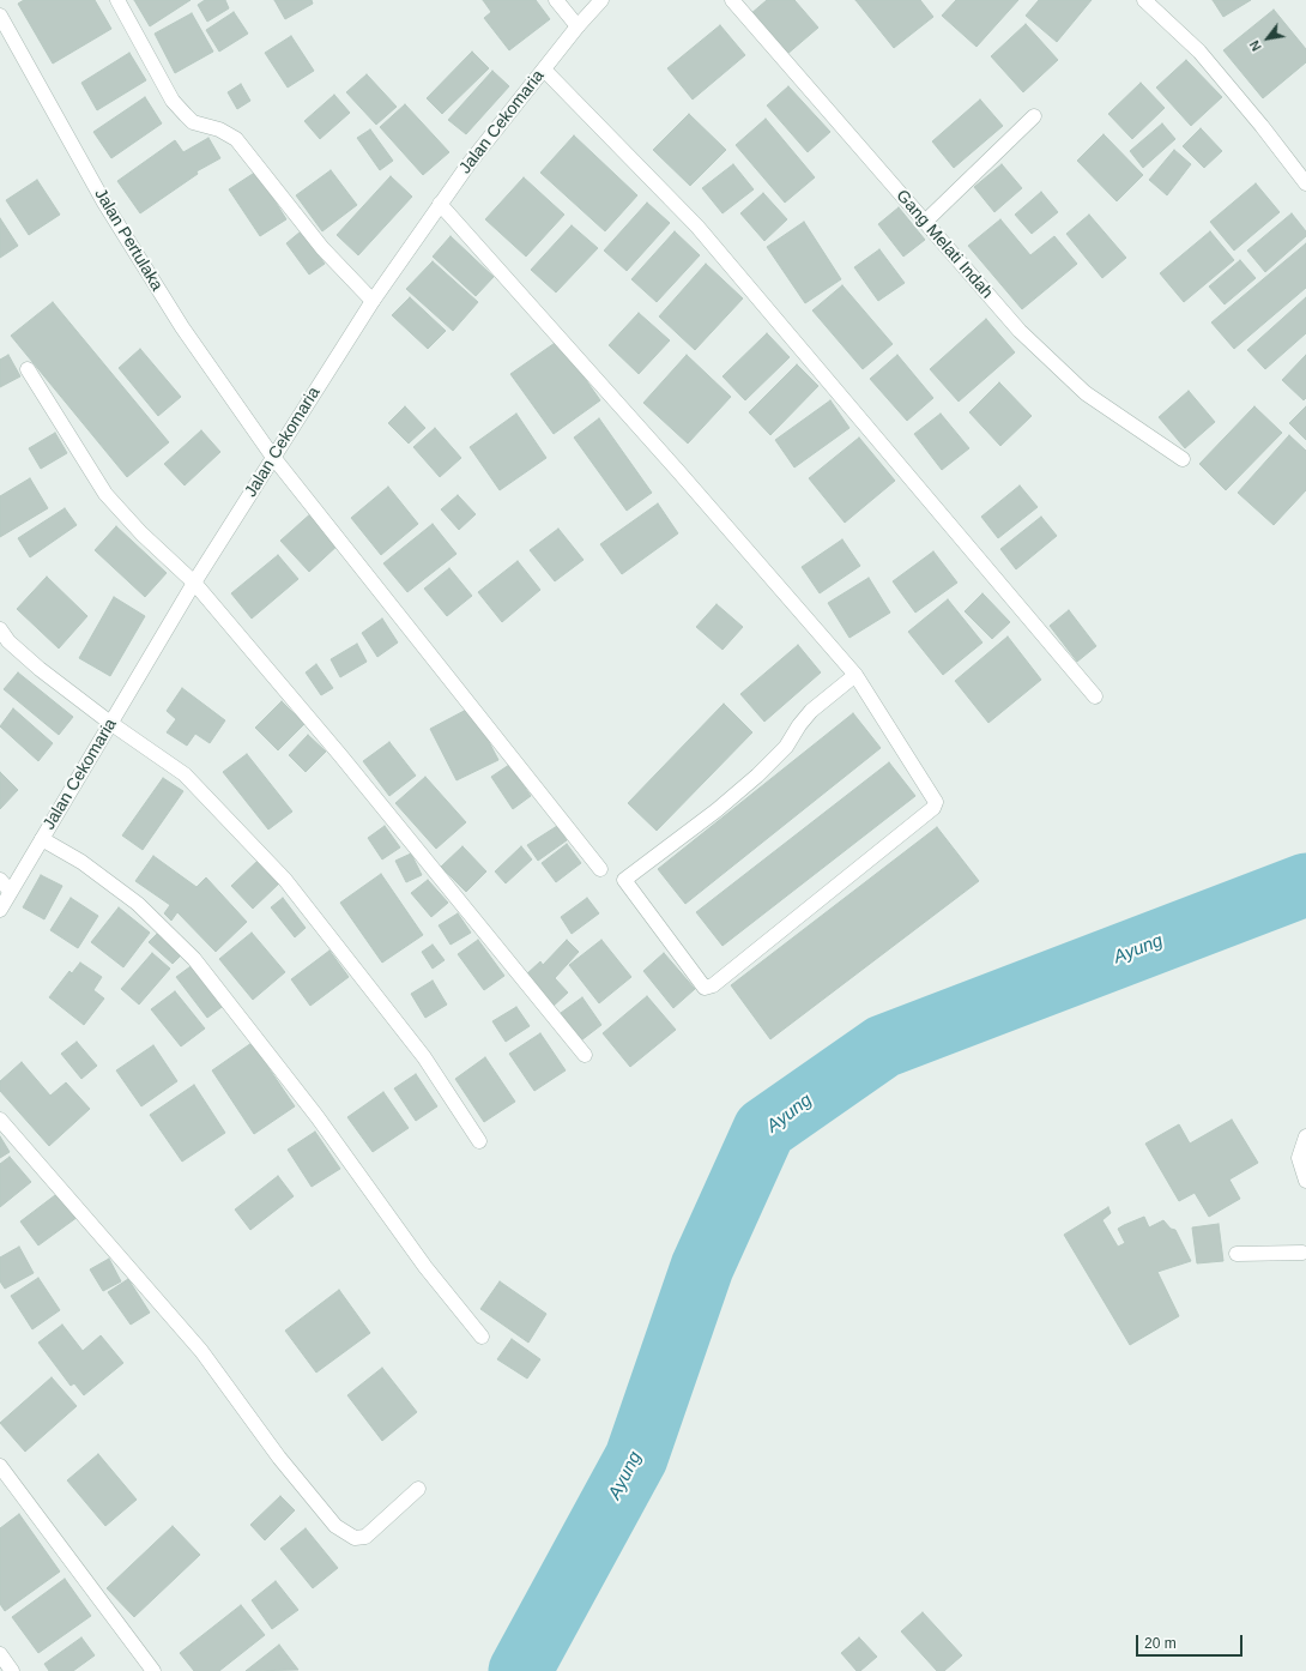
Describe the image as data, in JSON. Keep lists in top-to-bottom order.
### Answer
{
  "streets": {
    "street": ["Jalan Cekomaria", "Jalan Pertulaka", "Gang Melati Indah"]
  },
  "crossings": [
    ["Jalan Cekomaria", "Jalan Pertulaka"]
  ],
  "water": ["Ayung"],
  "scale_bar": "20 m",
  "north": "bottom left"
}
